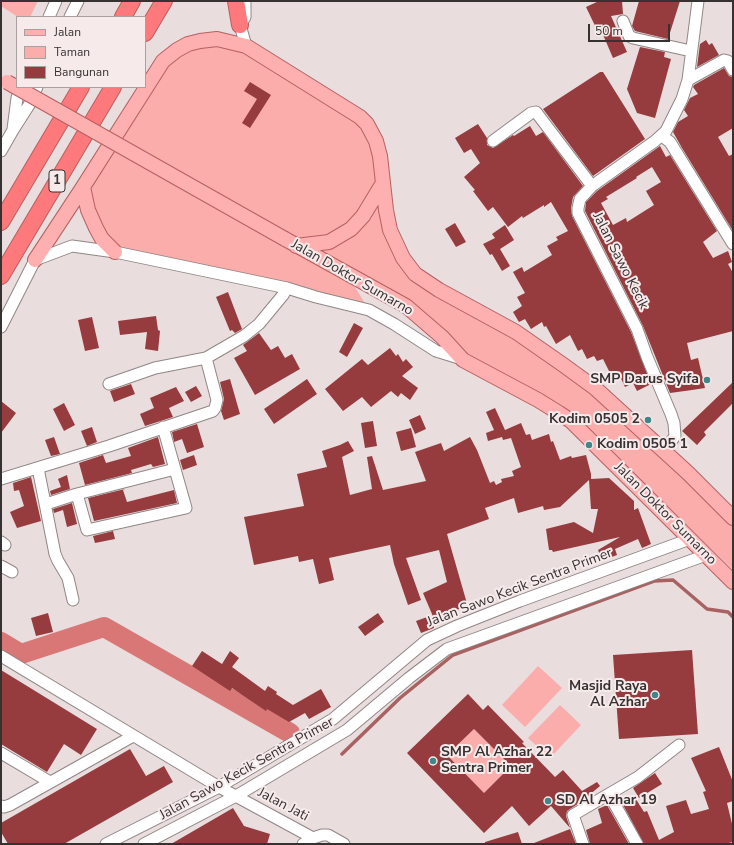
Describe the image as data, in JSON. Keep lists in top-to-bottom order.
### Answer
{
  "streets": {
    "highway": ["1"],
    "main road": ["Jalan Doktor Sumarno"],
    "street": ["Jalan Sawo Kecik", "Jalan Sawo Kecik Sentra Primer", "Jalan Jati"]
  },
  "crossings": [
    ["Jalan Doktor Sumarno", "Jalan Sawo Kecik Sentra Primer"],
    ["Jalan Sawo Kecik Sentra Primer", "Jalan Jati"]
  ],
  "places": [
    "SMP Darus Syifa",
    "Kodim 0505 2",
    "Kodim 0505 1",
    "Masjid Raya Al Azhar",
    "SMP Al Azhar 22 Sentra Primer",
    "SD Al Azhar 19"
  ],
  "legend": ["Jalan", "Taman", "Bangunan"],
  "scale_bar": "50 m"
}
